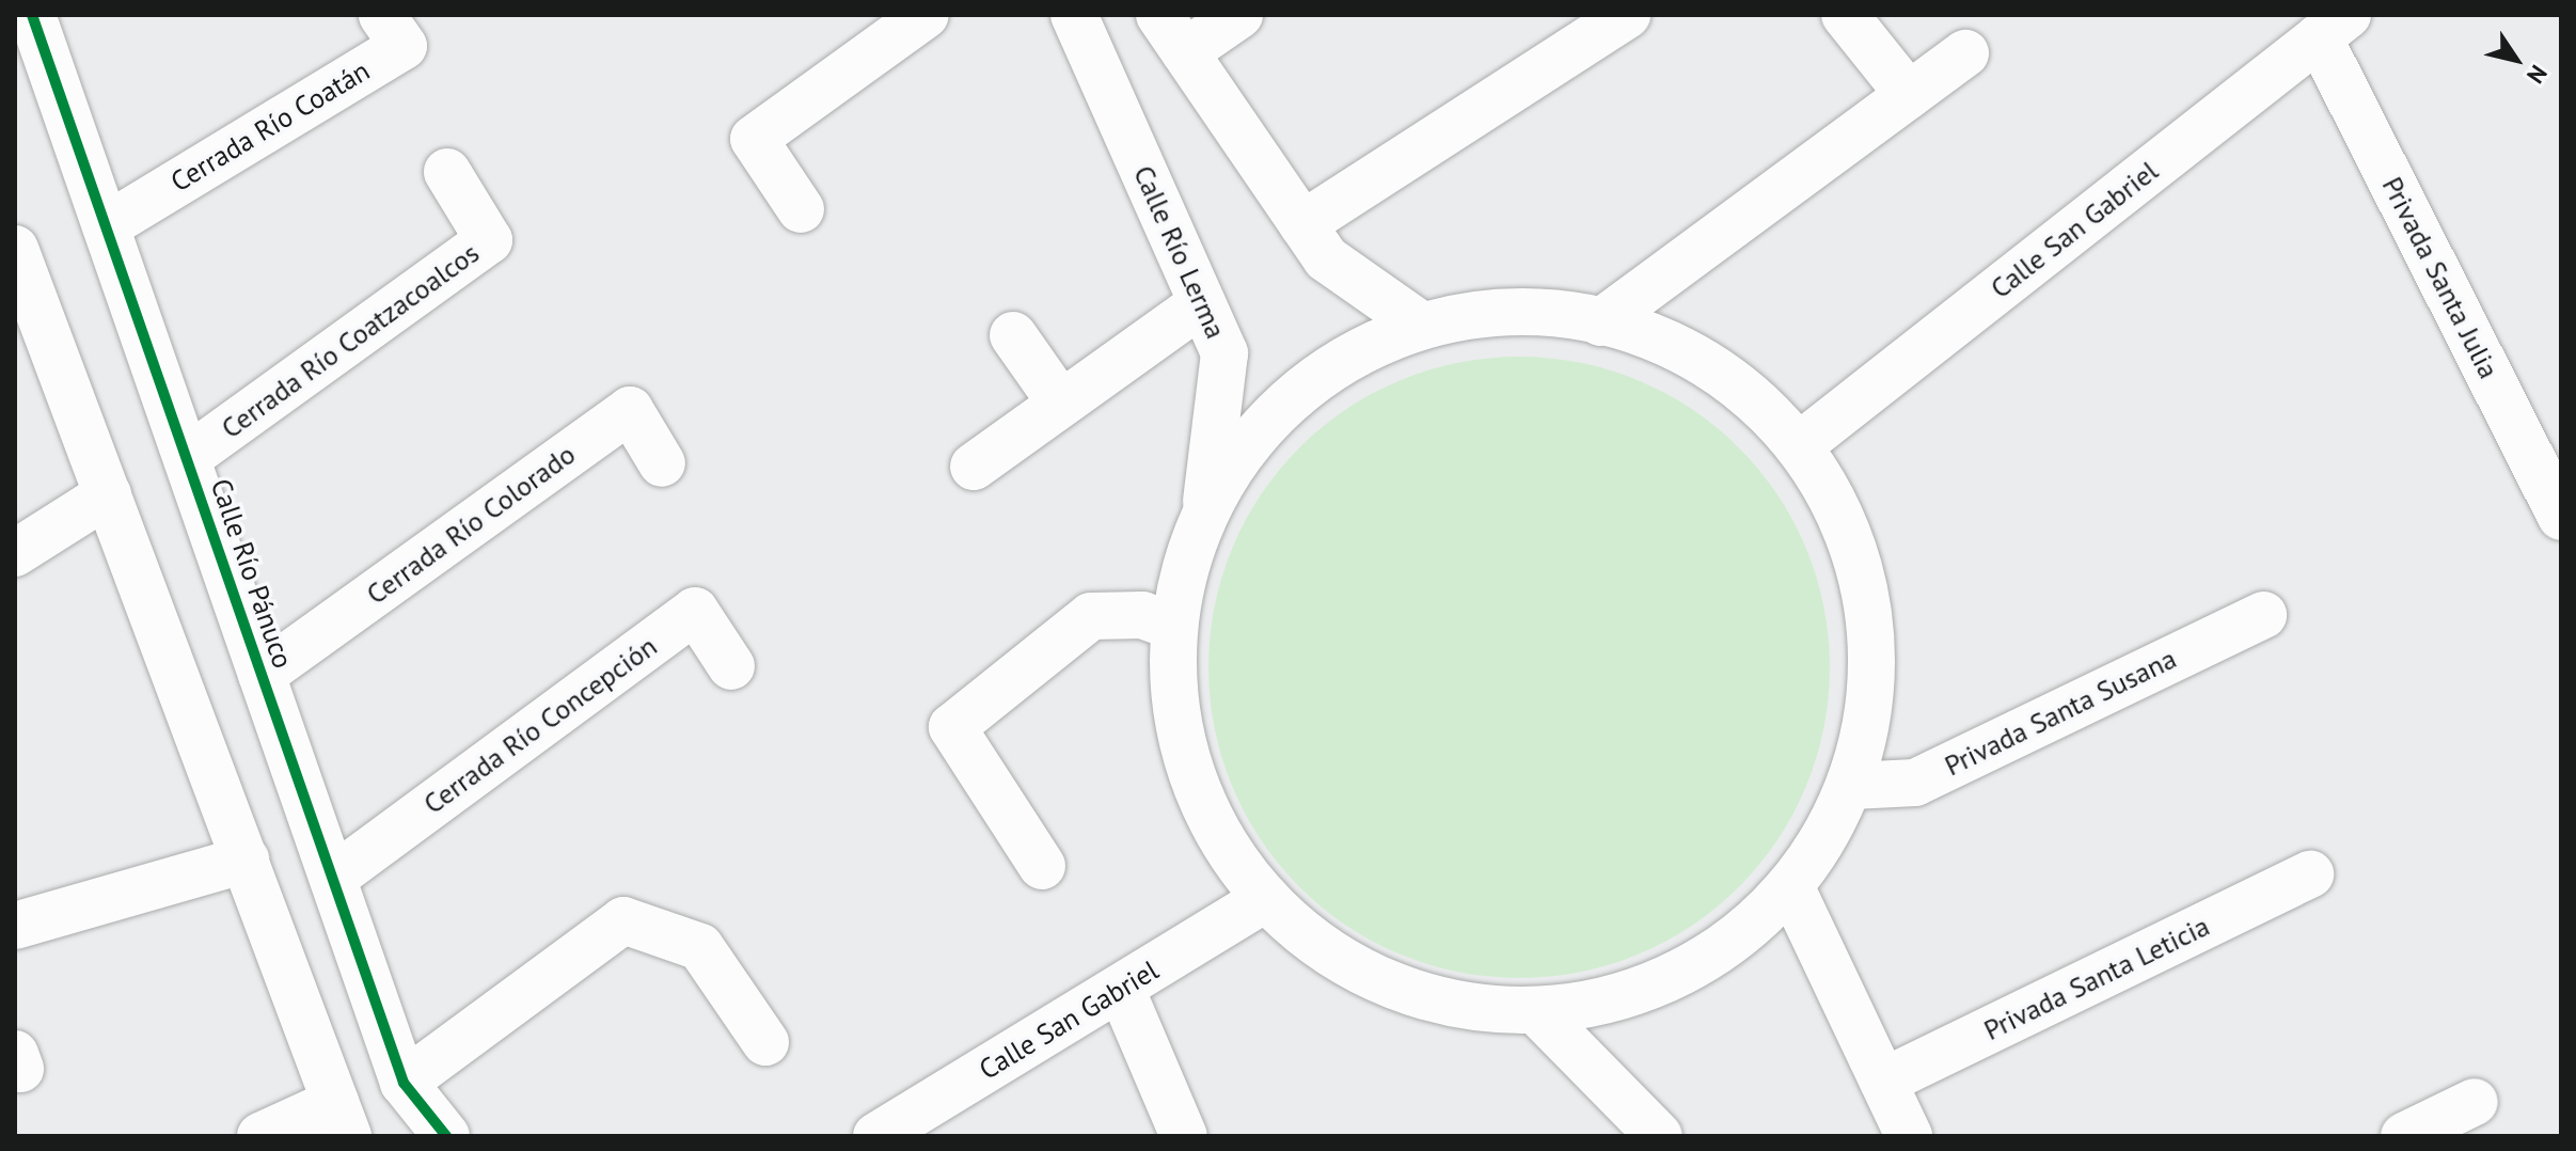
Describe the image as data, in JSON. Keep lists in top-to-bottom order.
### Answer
{
  "streets": {
    "street": [
      "Cerrada Río Coatán",
      "Calle San Gabriel",
      "Calle Río Lerma",
      "Privada Santa Julia",
      "Cerrada Río Coatzacoalcos",
      "Cerrada Río Colorado",
      "Calle Río Pánuco",
      "Privada Santa Susana",
      "Cerrada Río Concepción",
      "Privada Santa Leticia"
    ]
  },
  "crossings": [
    ["Cerrada Río Coatán", "Calle Río Pánuco"],
    ["Calle San Gabriel", "Privada Santa Julia"],
    ["Cerrada Río Coatzacoalcos", "Calle Río Pánuco"],
    ["Cerrada Río Colorado", "Calle Río Pánuco"],
    ["Calle Río Pánuco", "Cerrada Río Concepción"]
  ],
  "north": "bottom right"
}
